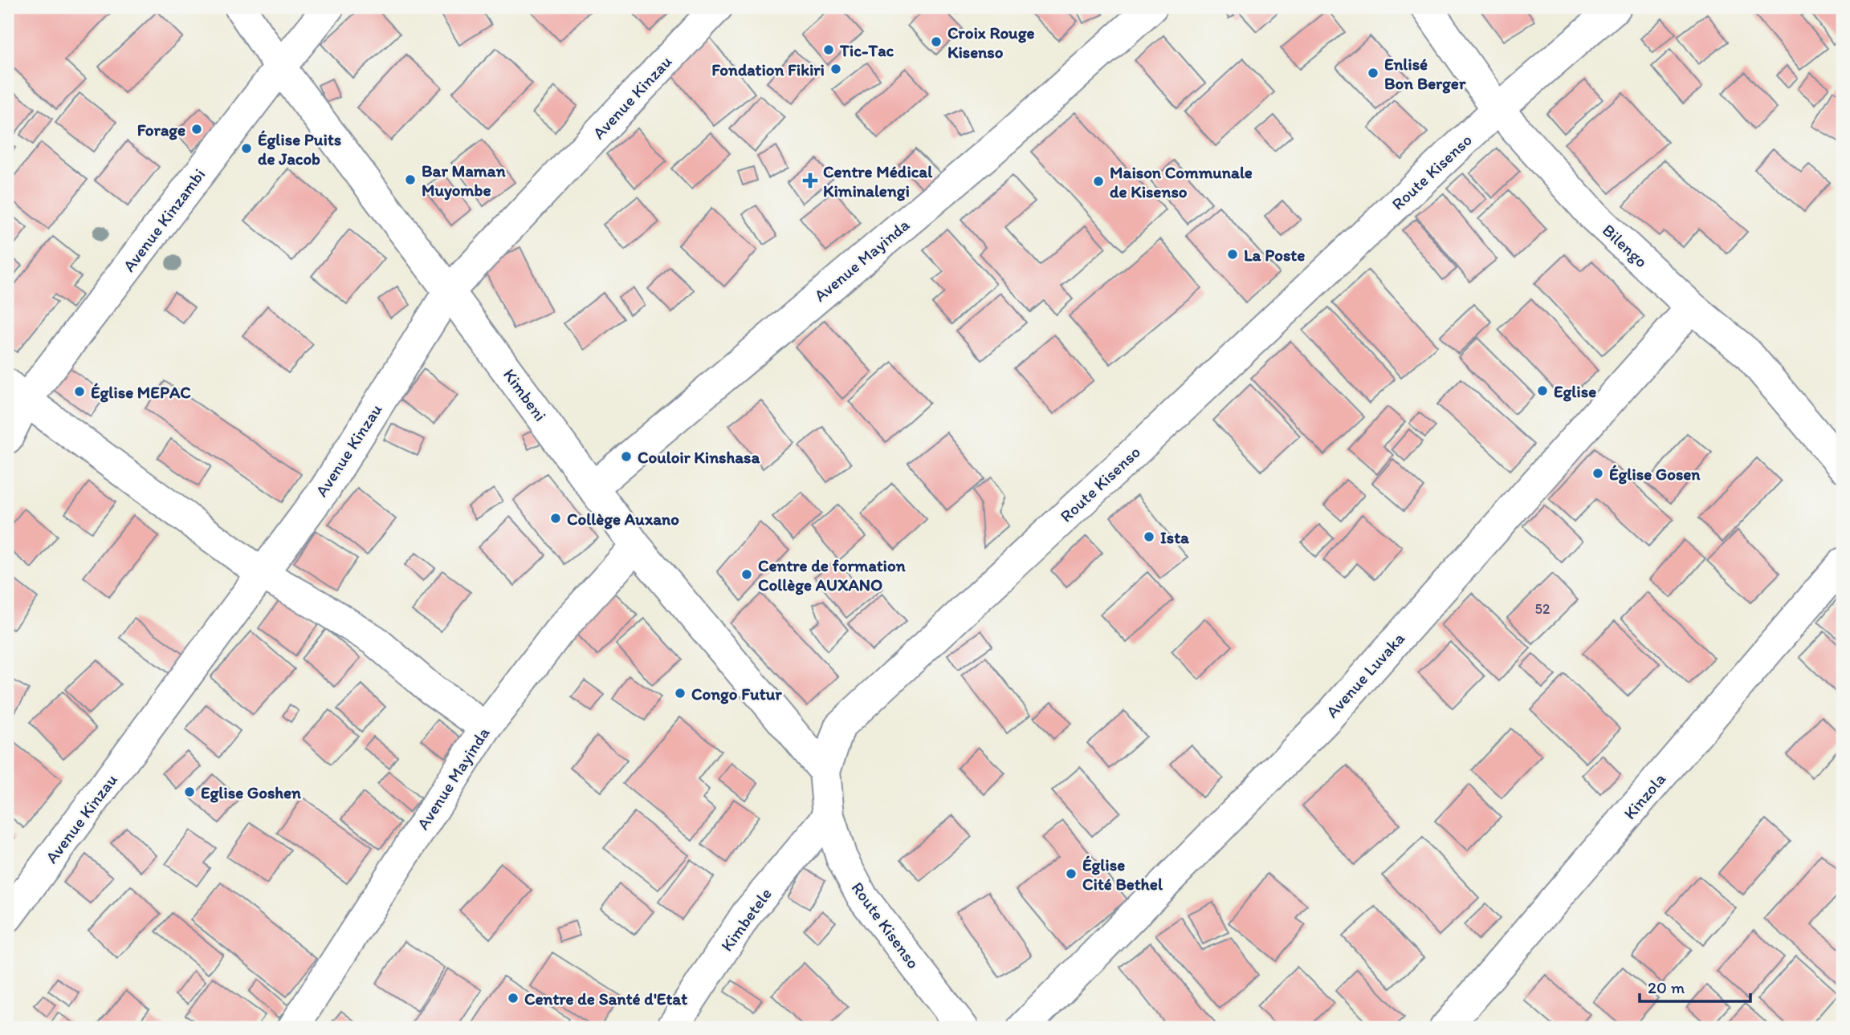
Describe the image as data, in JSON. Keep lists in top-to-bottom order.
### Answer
{
  "streets": {
    "street": [
      "Avenue Kinzau",
      "Route Kisenso",
      "Avenue Kinzambi",
      "Bilengo",
      "Avenue Mayinda",
      "Kimbeni",
      "Avenue Luvaka",
      "Kinzola",
      "Kimbetele"
    ]
  },
  "crossings": [
    ["Avenue Kinzau", "Kimbeni"],
    ["Route Kisenso", "Bilengo"],
    ["Route Kisenso", "Kimbeni"],
    ["Route Kisenso", "Kimbetele"],
    ["Avenue Kinzambi", "Kimbeni"],
    ["Bilengo", "Avenue Luvaka"],
    ["Avenue Mayinda", "Kimbeni"]
  ],
  "places": {
    "other": [
      "Croix Rouge Kisenso",
      "Tic-Tac",
      "Fondation Fikiri",
      "Enlisé Bon Berger",
      "Forage",
      "Église Puits de Jacob",
      "Bar Maman Muyombe",
      "Maison Communale de Kisenso",
      "La Poste",
      "Eglise",
      "Église MEPAC",
      "Couloir Kinshasa",
      "Église Gosen",
      "Collège Auxano",
      "Ista",
      "Centre de formation Collège AUXANO",
      "Congo Futur",
      "Eglise Goshen",
      "Église Cité Bethel",
      "Centre de Santé d'Etat"
    ],
    "health": ["Centre Médical Kiminalengi"]
  },
  "house_numbers": ["52"],
  "scale_bar": "20 m"
}
